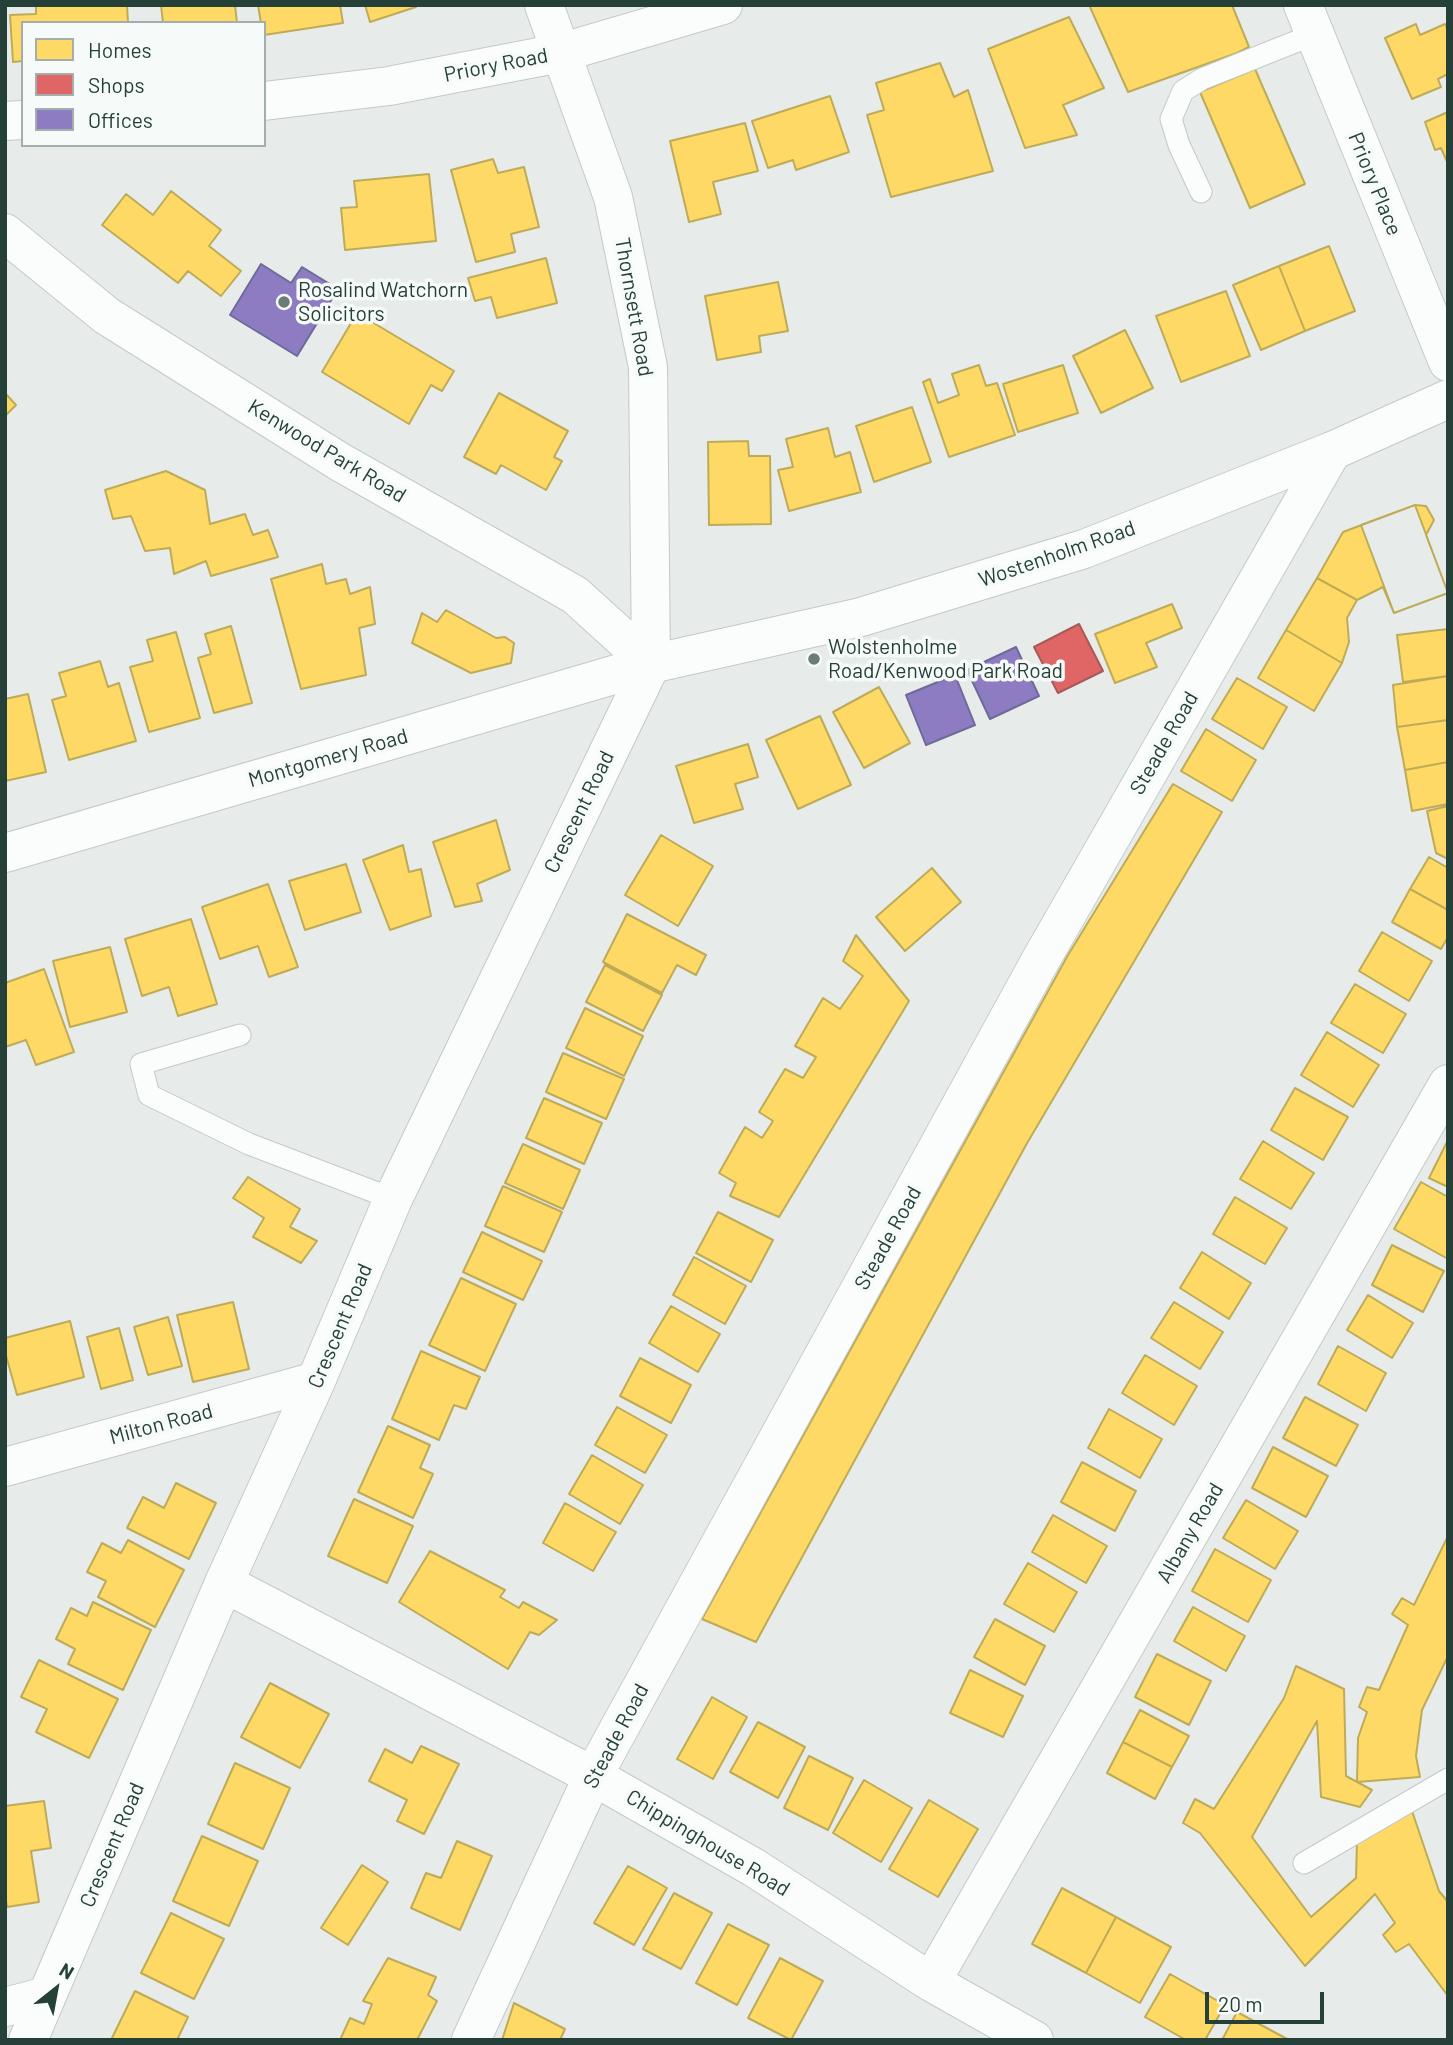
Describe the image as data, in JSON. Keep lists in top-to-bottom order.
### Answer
{
  "streets": {
    "street": [
      "Priory Road",
      "Priory Place",
      "Thornsett Road",
      "Kenwood Park Road",
      "Wostenholm Road",
      "Steade Road",
      "Montgomery Road",
      "Crescent Road",
      "Milton Road",
      "Albany Road",
      "Chippinghouse Road"
    ]
  },
  "crossings": [
    ["Priory Road", "Thornsett Road"],
    ["Thornsett Road", "Kenwood Park Road"],
    ["Thornsett Road", "Wostenholm Road"],
    ["Thornsett Road", "Montgomery Road"],
    ["Thornsett Road", "Crescent Road"],
    ["Kenwood Park Road", "Wostenholm Road"],
    ["Kenwood Park Road", "Montgomery Road"],
    ["Kenwood Park Road", "Crescent Road"],
    ["Wostenholm Road", "Steade Road"],
    ["Wostenholm Road", "Montgomery Road"],
    ["Wostenholm Road", "Crescent Road"],
    ["Steade Road", "Chippinghouse Road"],
    ["Montgomery Road", "Crescent Road"],
    ["Crescent Road", "Milton Road"],
    ["Crescent Road", "Chippinghouse Road"],
    ["Albany Road", "Chippinghouse Road"]
  ],
  "places": ["Rosalind Watchorn Solicitors", "Wolstenholme Road/Kenwood Park Road"],
  "legend": ["Homes", "Shops", "Offices"],
  "scale_bar": "20 m",
  "north": "top right"
}
